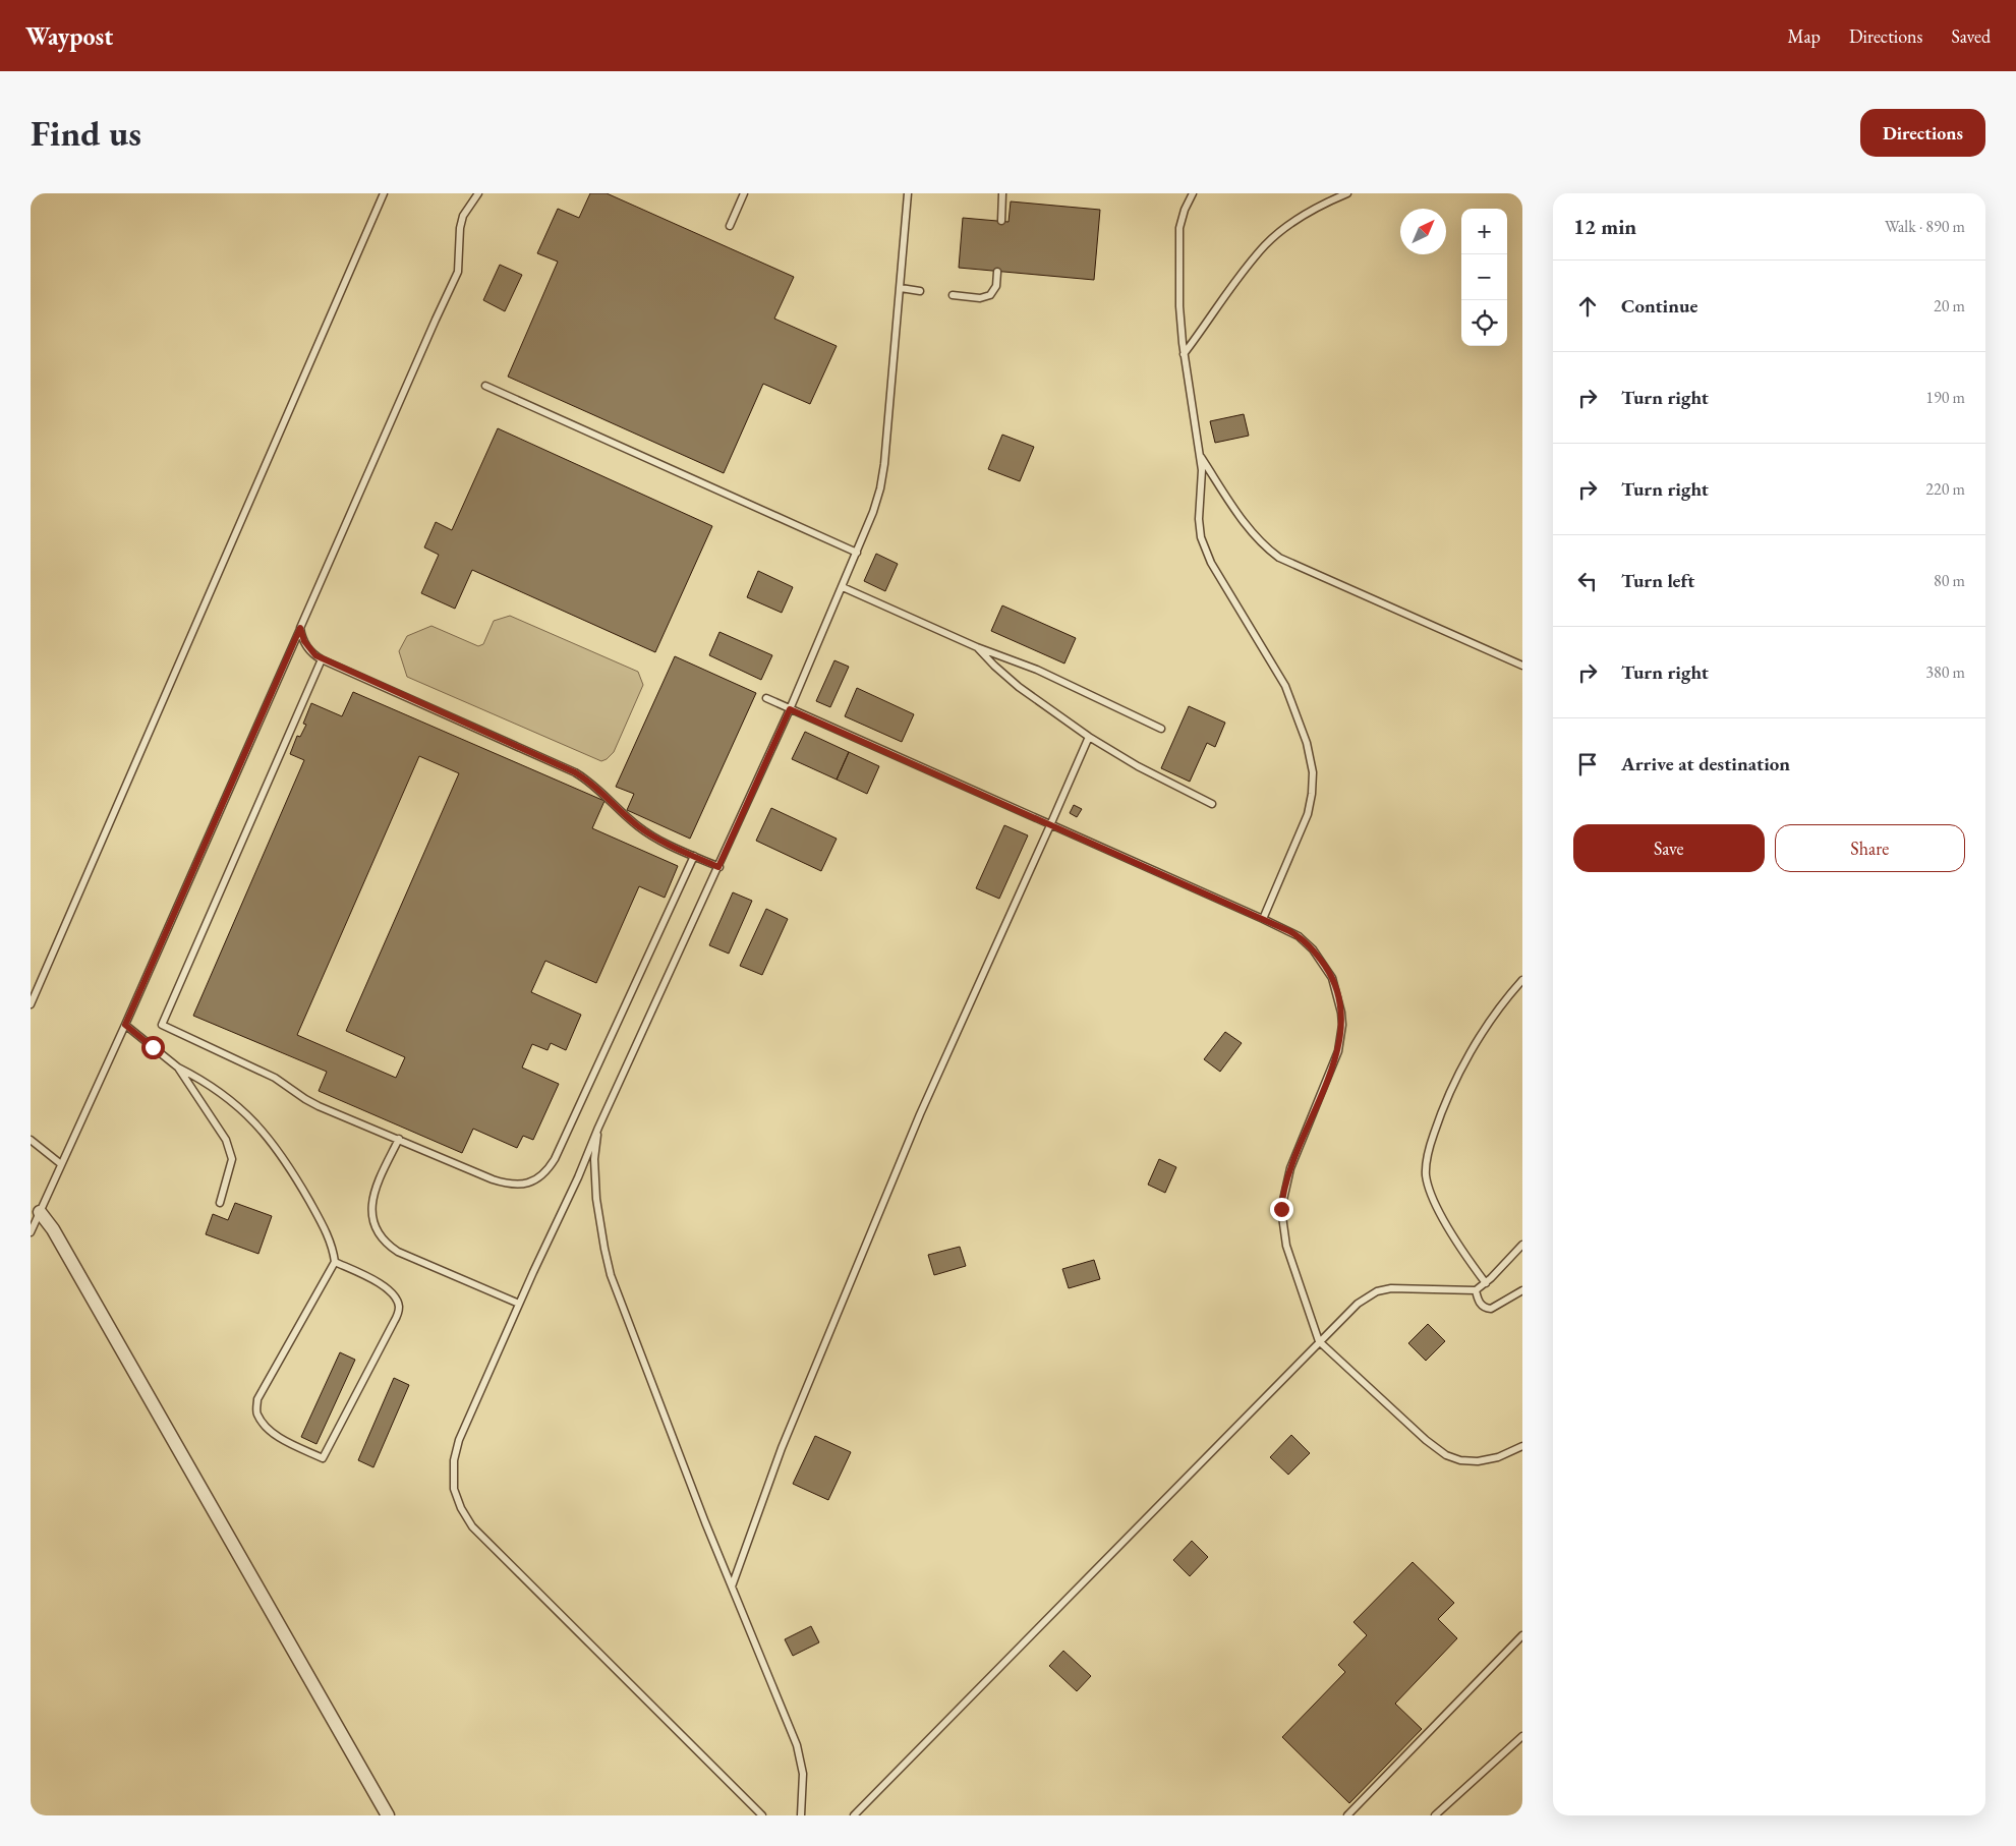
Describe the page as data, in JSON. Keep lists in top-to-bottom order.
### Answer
{
  "north": "top right",
  "page": {
    "header": "Waypost",
    "nav": ["Map", "Directions", "Saved"],
    "buttons": [
      "Directions",
      ["Save", "Share"]
    ],
    "title": "Find us",
    "heading": ["12 min", "Walk · 890 m"],
    "map_buttons": ["+", "−"],
    "list": [
      ["Continue", "20 m"],
      ["Turn right", "190 m"],
      ["Turn right", "220 m"],
      ["Turn left", "80 m"],
      ["Turn right", "380 m"],
      "Arrive at destination"
    ]
  }
}
